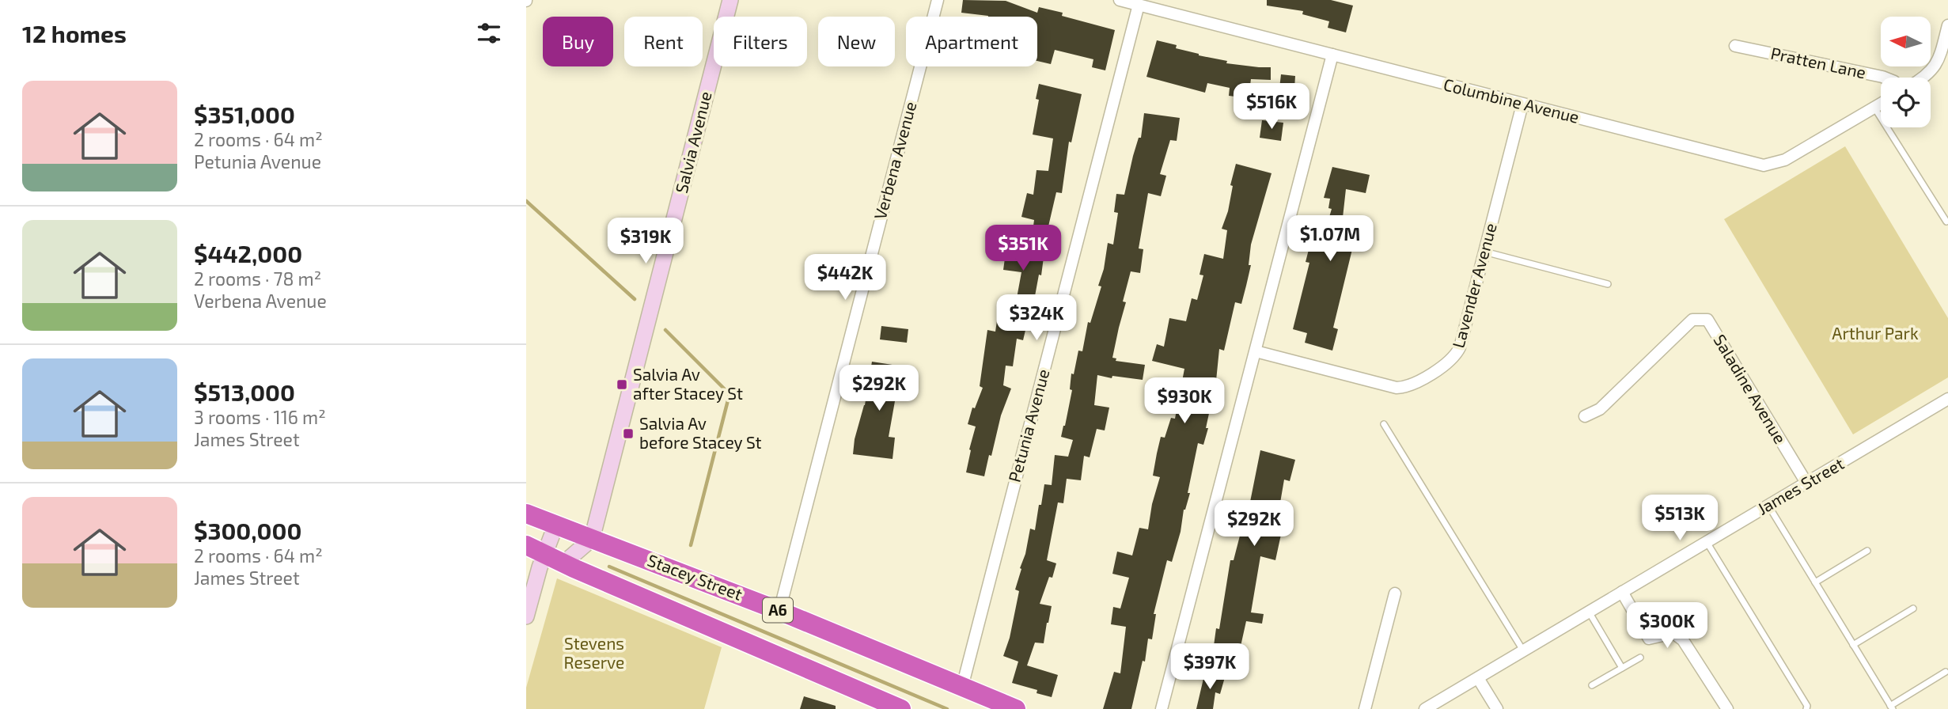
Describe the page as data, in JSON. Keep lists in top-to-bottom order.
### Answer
{
  "streets": {
    "highway": ["Stacey Street", "A6"],
    "street": [
      "Pratten Lane",
      "Columbine Avenue",
      "Salvia Avenue",
      "Verbena Avenue",
      "Lavender Avenue",
      "Saladine Avenue",
      "Petunia Avenue",
      "James Street"
    ]
  },
  "crossings": [
    ["Columbine Avenue", "Lavender Avenue"],
    ["Columbine Avenue", "Petunia Avenue"],
    ["Salvia Avenue", "Stacey Street"],
    ["Verbena Avenue", "Stacey Street"],
    ["Saladine Avenue", "James Street"],
    ["Petunia Avenue", "Stacey Street"]
  ],
  "parks": ["Arthur Park", "Stevens Reserve"],
  "places": {
    "transit": ["Salvia Av after Stacey St", "Salvia Av before Stacey St"]
  },
  "north": "left",
  "page": {
    "heading": "12 homes",
    "chip": [
      "Buy",
      "Rent",
      "Filters",
      "New",
      "Apartment"
    ],
    "list": [
      {
        "name": "$351,000",
        "note": "2 rooms · 64 m² · Petunia Avenue"
      },
      {
        "name": "$442,000",
        "note": "2 rooms · 78 m² · Verbena Avenue"
      },
      {
        "name": "$513,000",
        "note": "3 rooms · 116 m² · James Street"
      },
      {
        "name": "$300,000",
        "note": "2 rooms · 64 m² · James Street"
      }
    ],
    "price": [
      "$516K",
      "$1.07M",
      "$319K",
      "$351K",
      "$442K",
      "$324K",
      "$292K",
      "$930K",
      "$513K",
      "$292K",
      "$300K",
      "$397K"
    ]
  }
}
